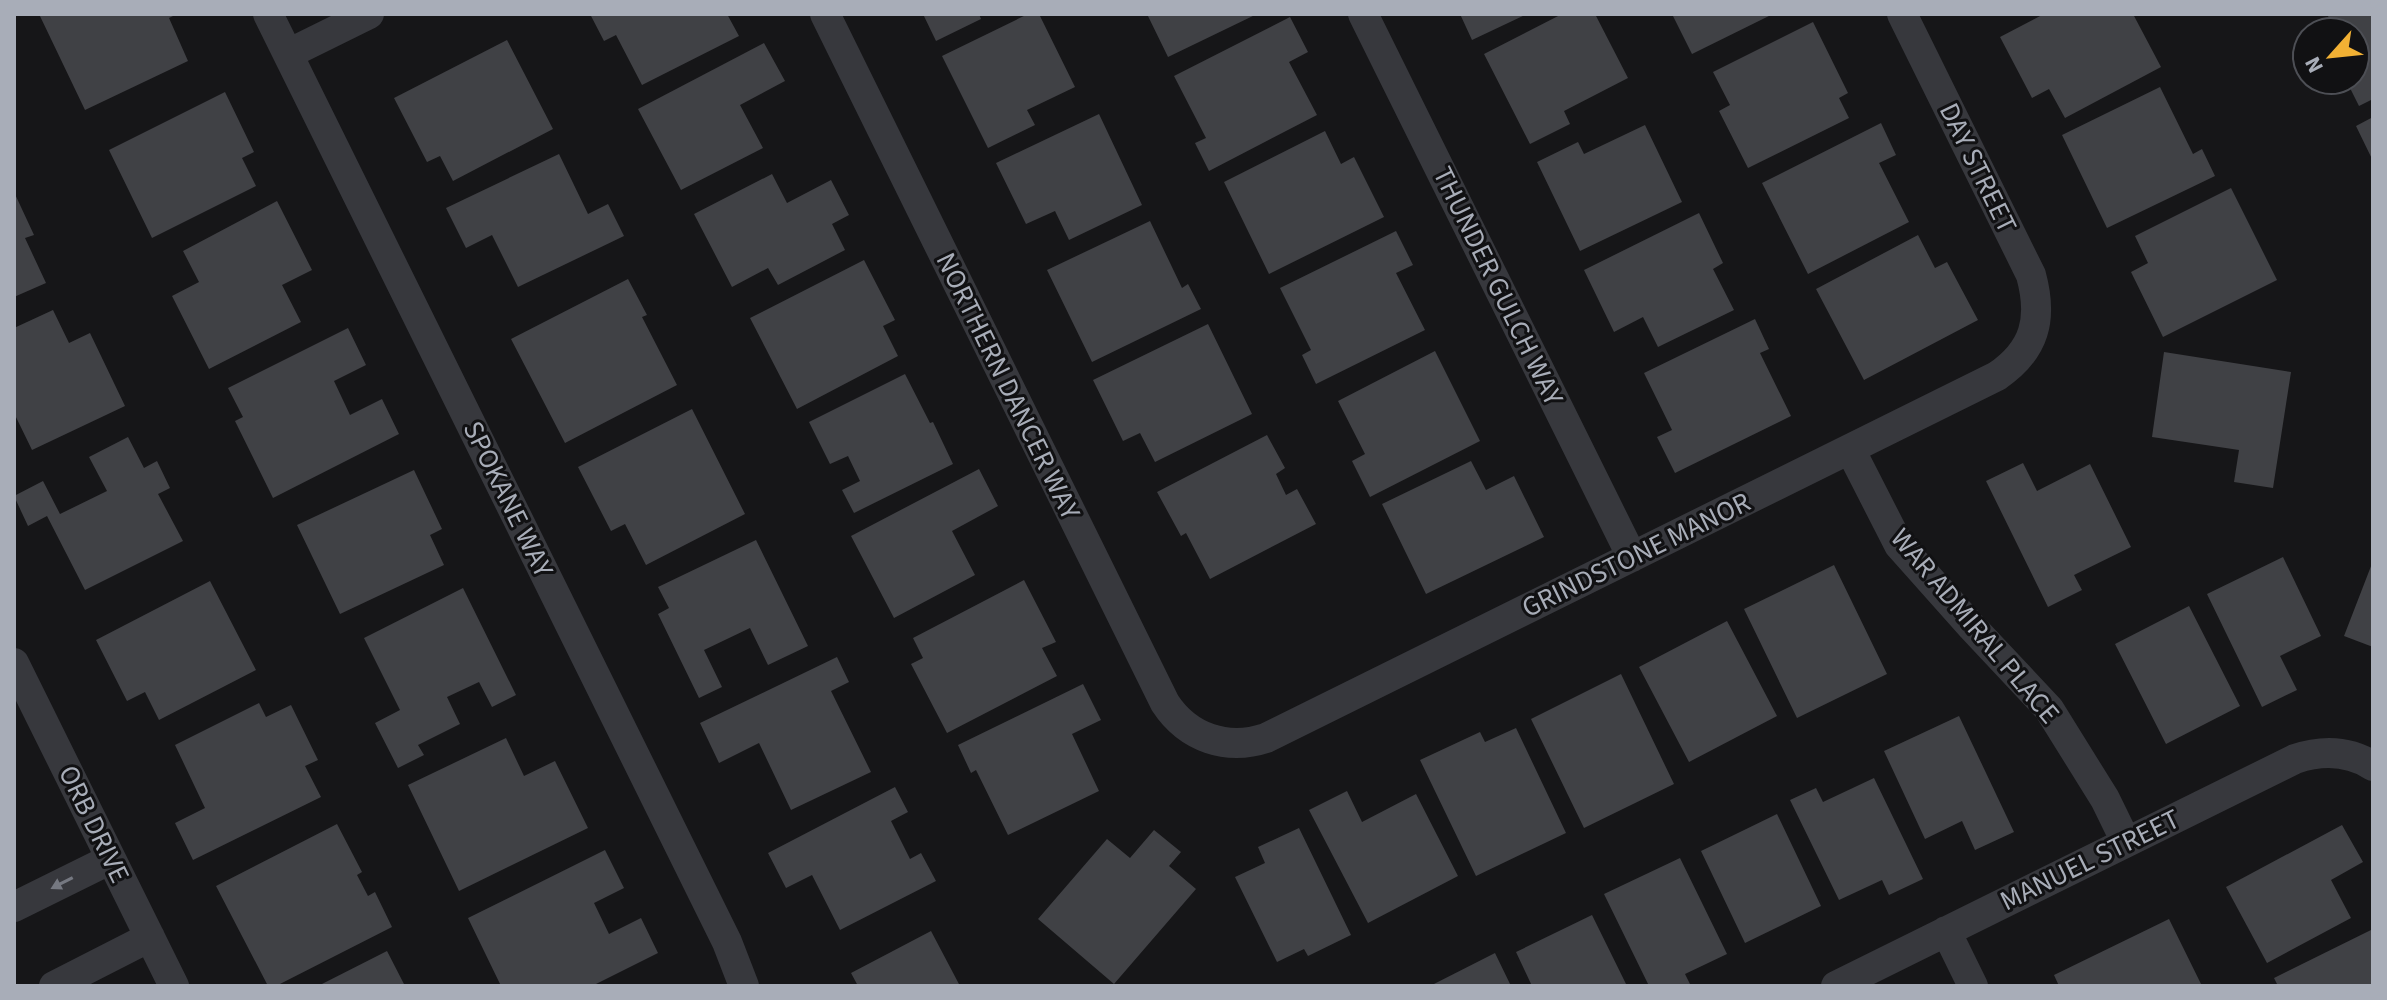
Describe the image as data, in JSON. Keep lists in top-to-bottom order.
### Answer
{
  "streets": {
    "street": [
      "DAY STREET",
      "THUNDER GULCH WAY",
      "NORTHERN DANCER WAY",
      "SPOKANE WAY",
      "GRINDSTONE MANOR",
      "WAR ADMIRAL PLACE",
      "ORB DRIVE",
      "MANUEL STREET"
    ]
  },
  "crossings": [
    ["DAY STREET", "GRINDSTONE MANOR"],
    ["THUNDER GULCH WAY", "GRINDSTONE MANOR"],
    ["NORTHERN DANCER WAY", "GRINDSTONE MANOR"],
    ["GRINDSTONE MANOR", "WAR ADMIRAL PLACE"],
    ["WAR ADMIRAL PLACE", "MANUEL STREET"]
  ],
  "north": "bottom left"
}
